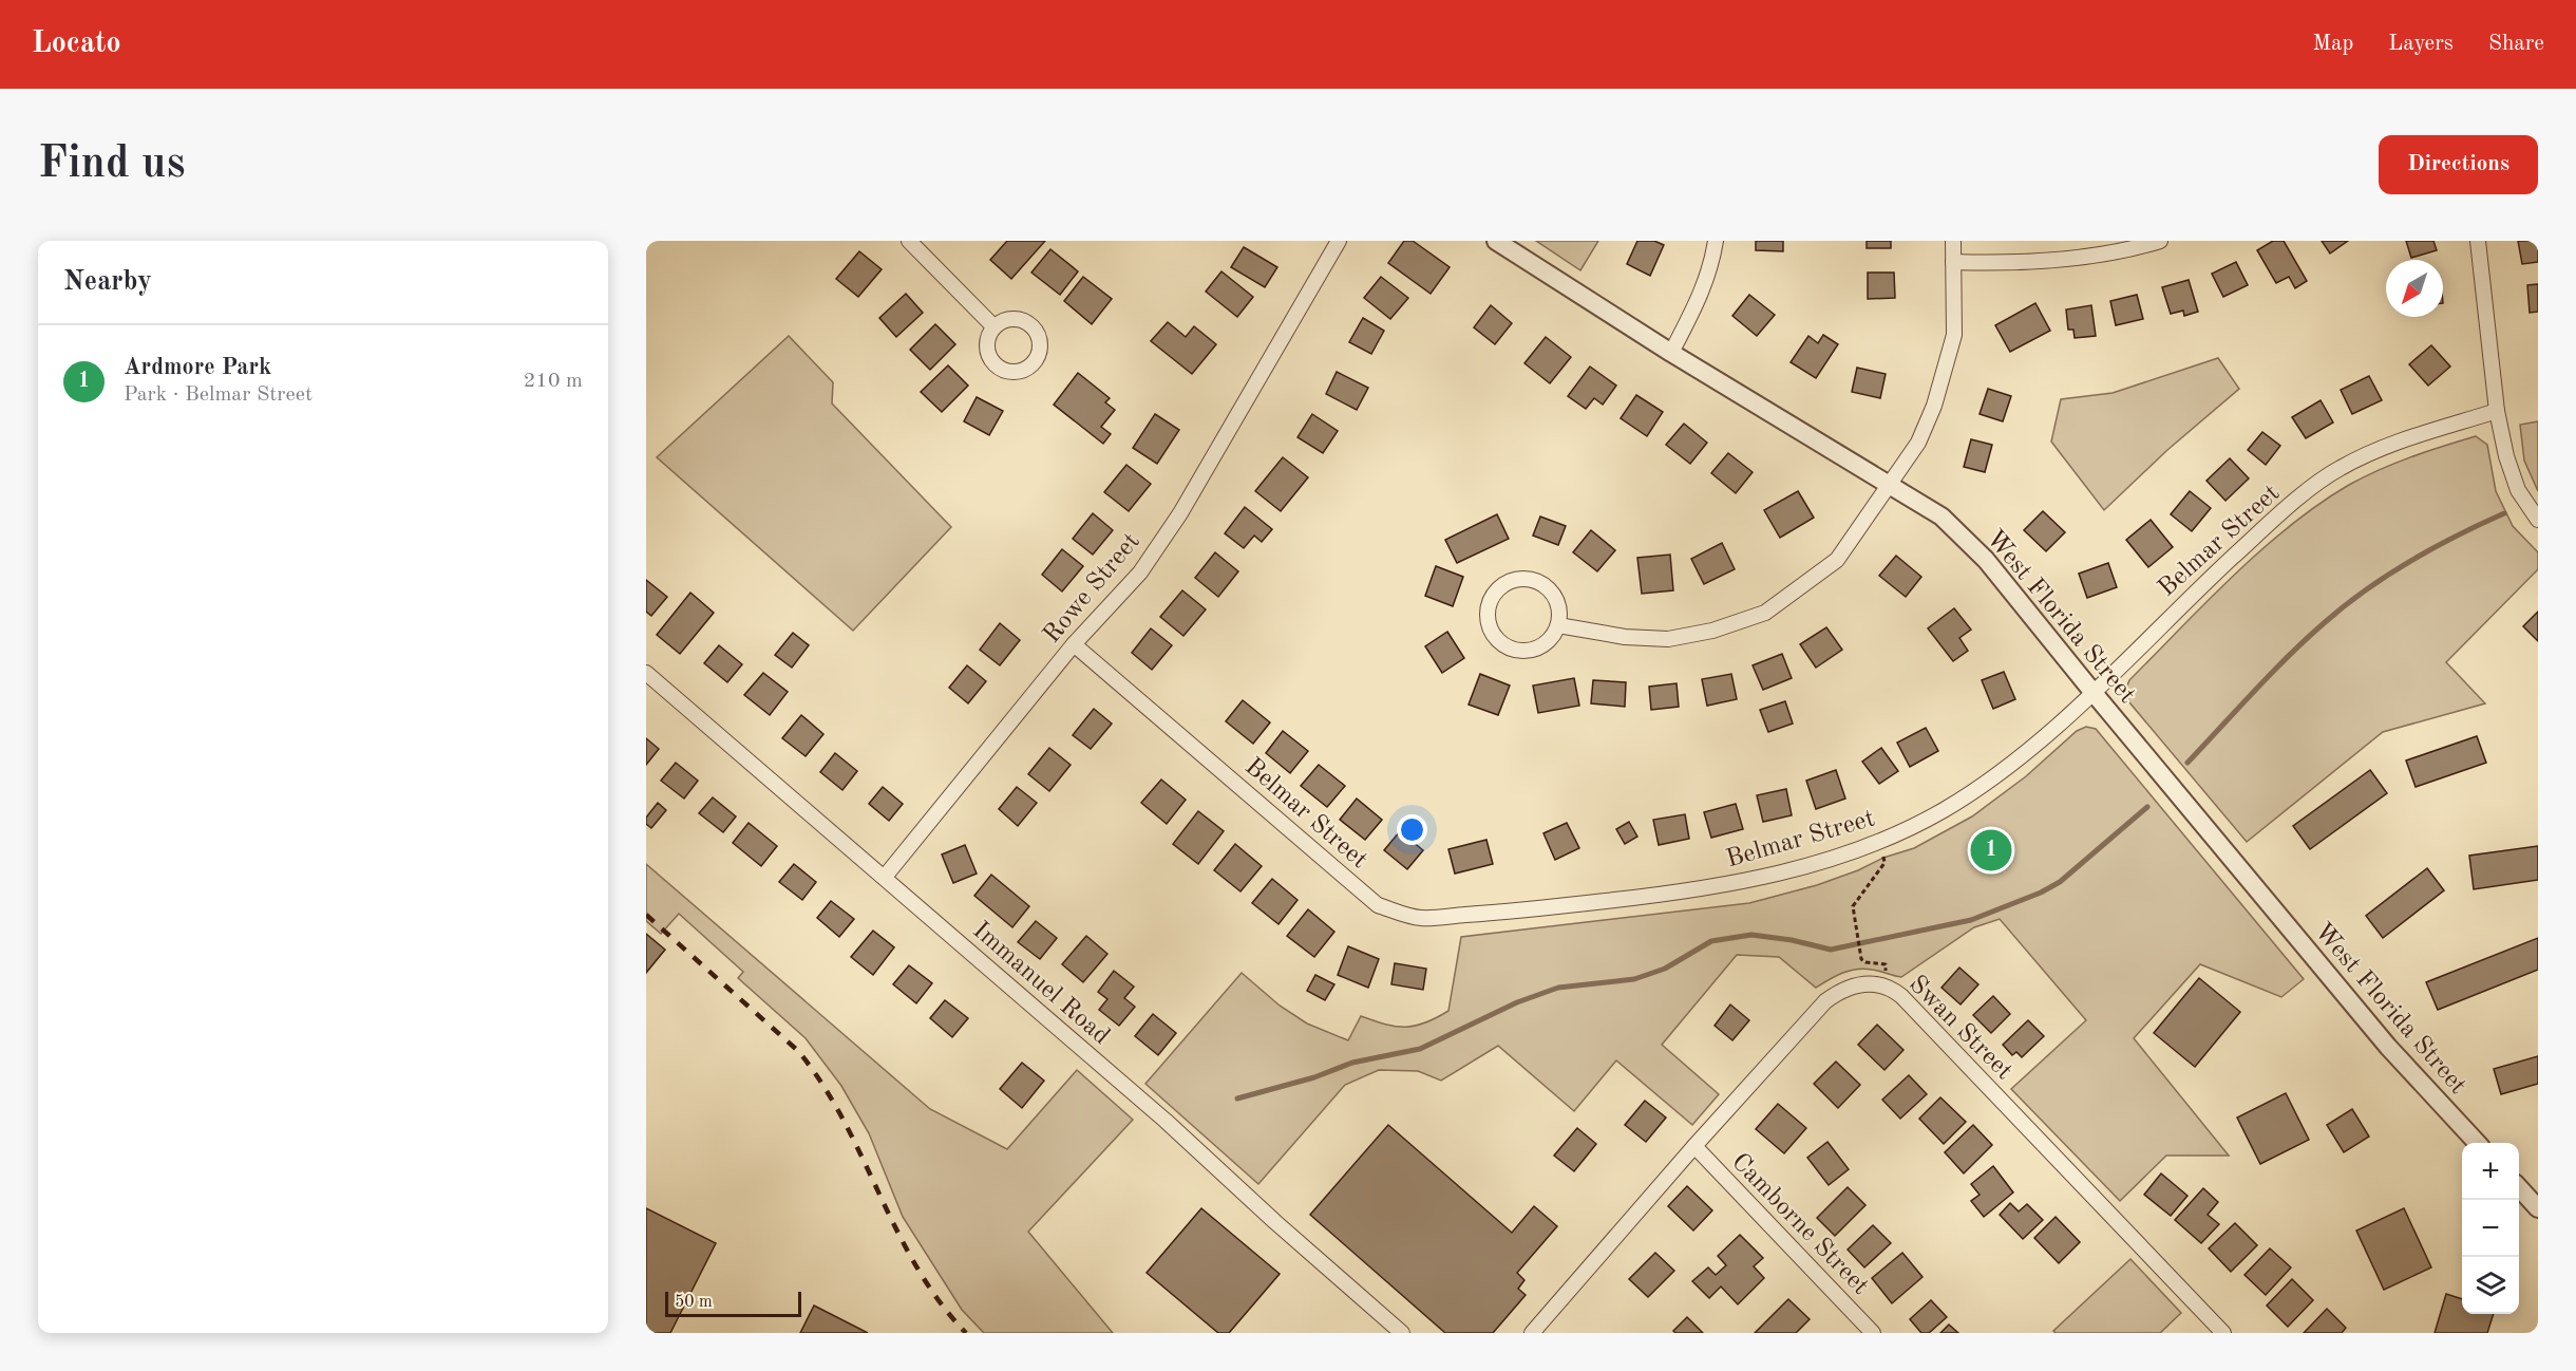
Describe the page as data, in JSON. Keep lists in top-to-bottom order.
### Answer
{
  "streets": {
    "street": [
      "Belmar Street",
      "Rowe Street",
      "West Florida Street",
      "Immanuel Road",
      "Swan Street",
      "Camborne Street"
    ]
  },
  "crossings": [
    ["Belmar Street", "Rowe Street"],
    ["Belmar Street", "West Florida Street"],
    ["Rowe Street", "Immanuel Road"],
    ["Swan Street", "Camborne Street"]
  ],
  "scale_bar": "50 m",
  "north": "bottom left",
  "page": {
    "header": "Locato",
    "nav": ["Map", "Layers", "Share"],
    "buttons": "Directions",
    "title": "Find us",
    "heading": "Nearby",
    "list": [
      {
        "mark": "1",
        "name": "Ardmore Park",
        "note": "Park · Belmar Street",
        "value": "210 m"
      }
    ],
    "pins": "1",
    "map_buttons": ["+", "−"],
    "scale": "50 m"
  }
}
